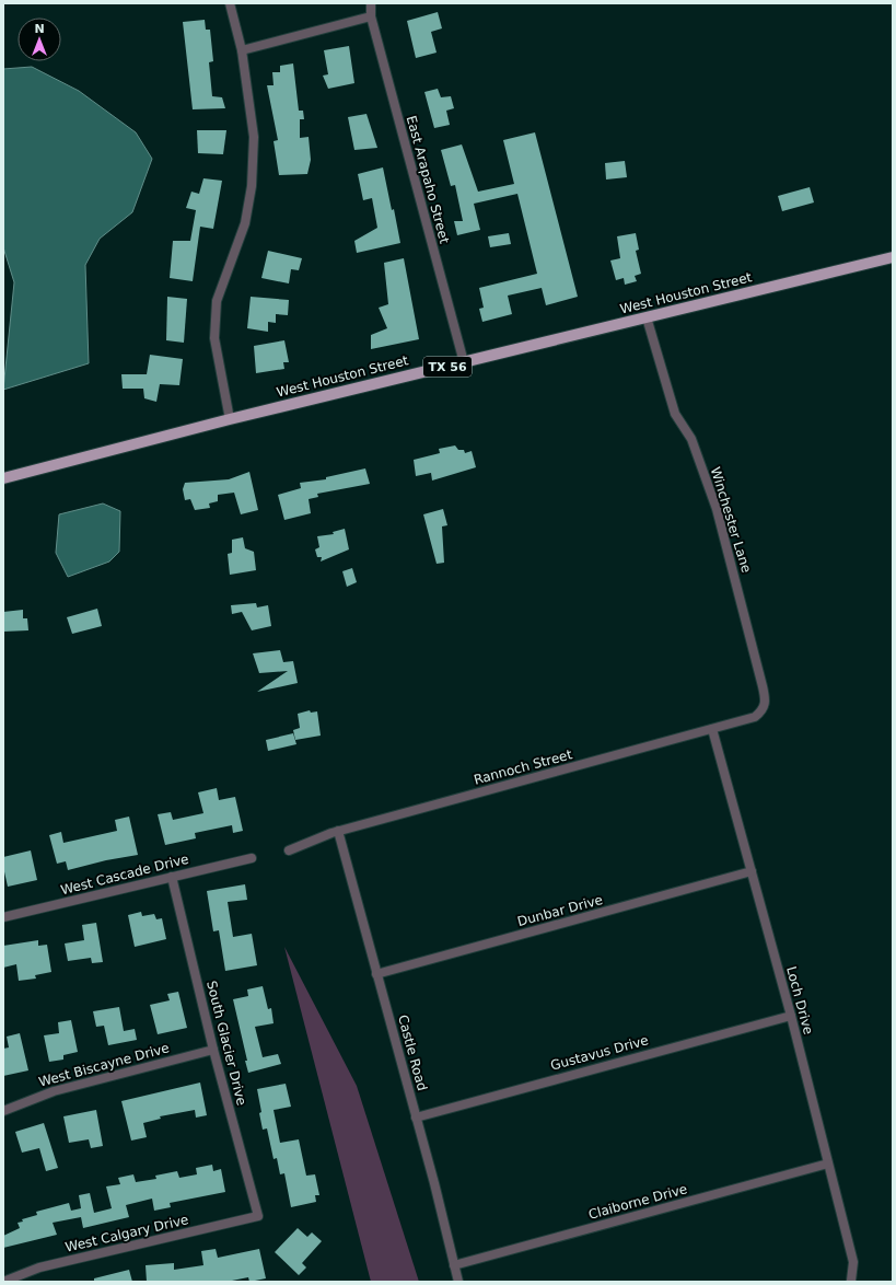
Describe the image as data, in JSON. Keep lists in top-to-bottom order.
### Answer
{
  "streets": {
    "main road": ["West Houston Street", "TX 56"],
    "street": [
      "East Arapaho Street",
      "Winchester Lane",
      "Rannoch Street",
      "West Cascade Drive",
      "Dunbar Drive",
      "Loch Drive",
      "South Glacier Drive",
      "Castle Road",
      "Gustavus Drive",
      "West Biscayne Drive",
      "Claiborne Drive",
      "West Calgary Drive"
    ]
  },
  "crossings": [
    ["East Arapaho Street", "West Houston Street"],
    ["West Houston Street", "Winchester Lane"],
    ["Winchester Lane", "Rannoch Street"],
    ["Rannoch Street", "Loch Drive"],
    ["Rannoch Street", "Castle Road"],
    ["West Cascade Drive", "South Glacier Drive"],
    ["Dunbar Drive", "Loch Drive"],
    ["Dunbar Drive", "Castle Road"],
    ["Loch Drive", "Gustavus Drive"],
    ["Loch Drive", "Claiborne Drive"],
    ["South Glacier Drive", "West Biscayne Drive"],
    ["South Glacier Drive", "West Calgary Drive"],
    ["Castle Road", "Gustavus Drive"],
    ["Castle Road", "Claiborne Drive"]
  ],
  "north": "top"
}
